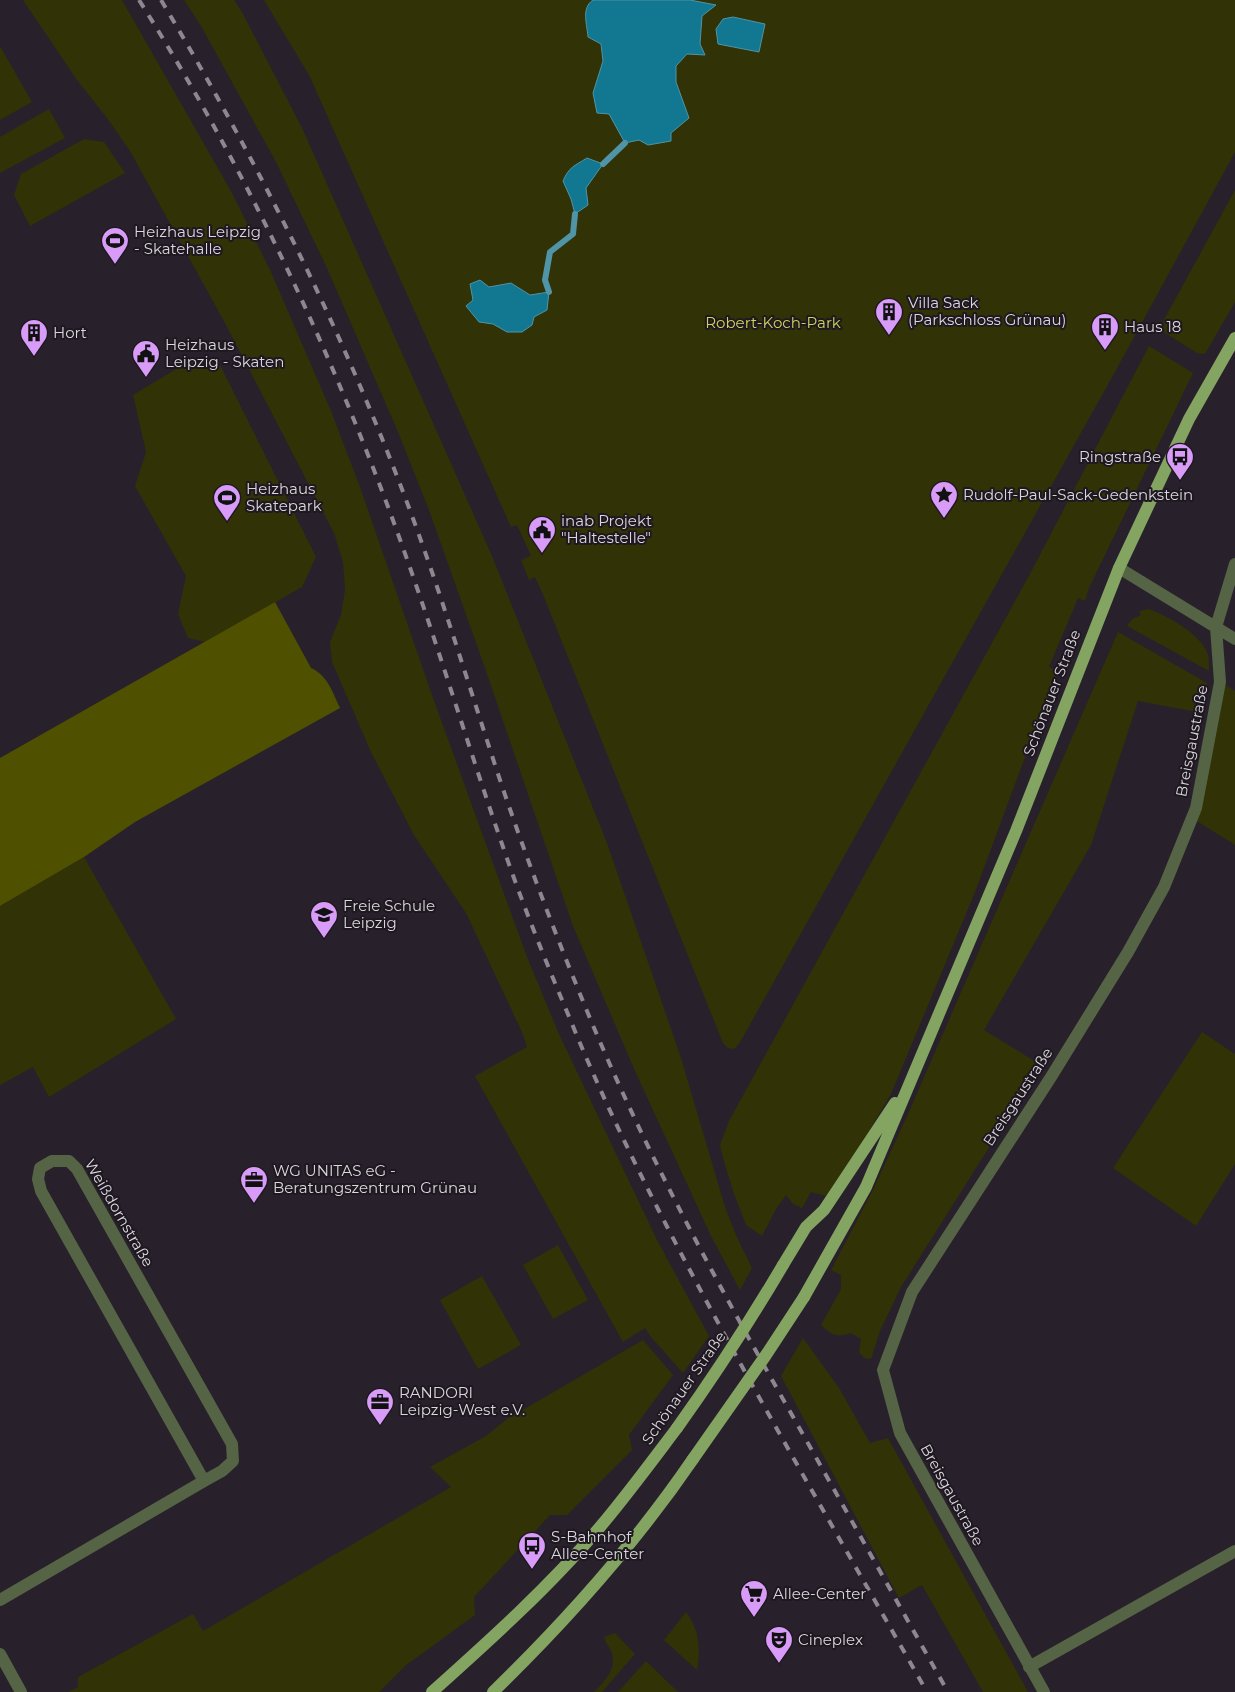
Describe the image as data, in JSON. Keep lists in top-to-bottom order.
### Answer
{
  "streets": {
    "main road": ["Schönauer Straße"],
    "street": ["Breisgaustraße", "Weißdornstraße"]
  },
  "parks": ["Robert-Koch-Park"],
  "places": {
    "sports": ["Heizhaus Leipzig - Skatehalle", "Heizhaus Skatepark"],
    "building": ["Villa Sack (Parkschloss Grünau)", "Haus 18", "Hort"],
    "public building": ["Heizhaus Leipzig - Skaten", "inab Projekt \"Haltestelle\""],
    "bus stop": ["Ringstraße", "S-Bahnhof Allee-Center"],
    "place": ["Rudolf-Paul-Sack-Gedenkstein"],
    "school or university": ["Freie Schule Leipzig"],
    "office": ["WG UNITAS eG - Beratungszentrum Grünau", "RANDORI Leipzig-West e.V."],
    "supermarket": ["Allee-Center"],
    "theatre": ["Cineplex"]
  }
}
